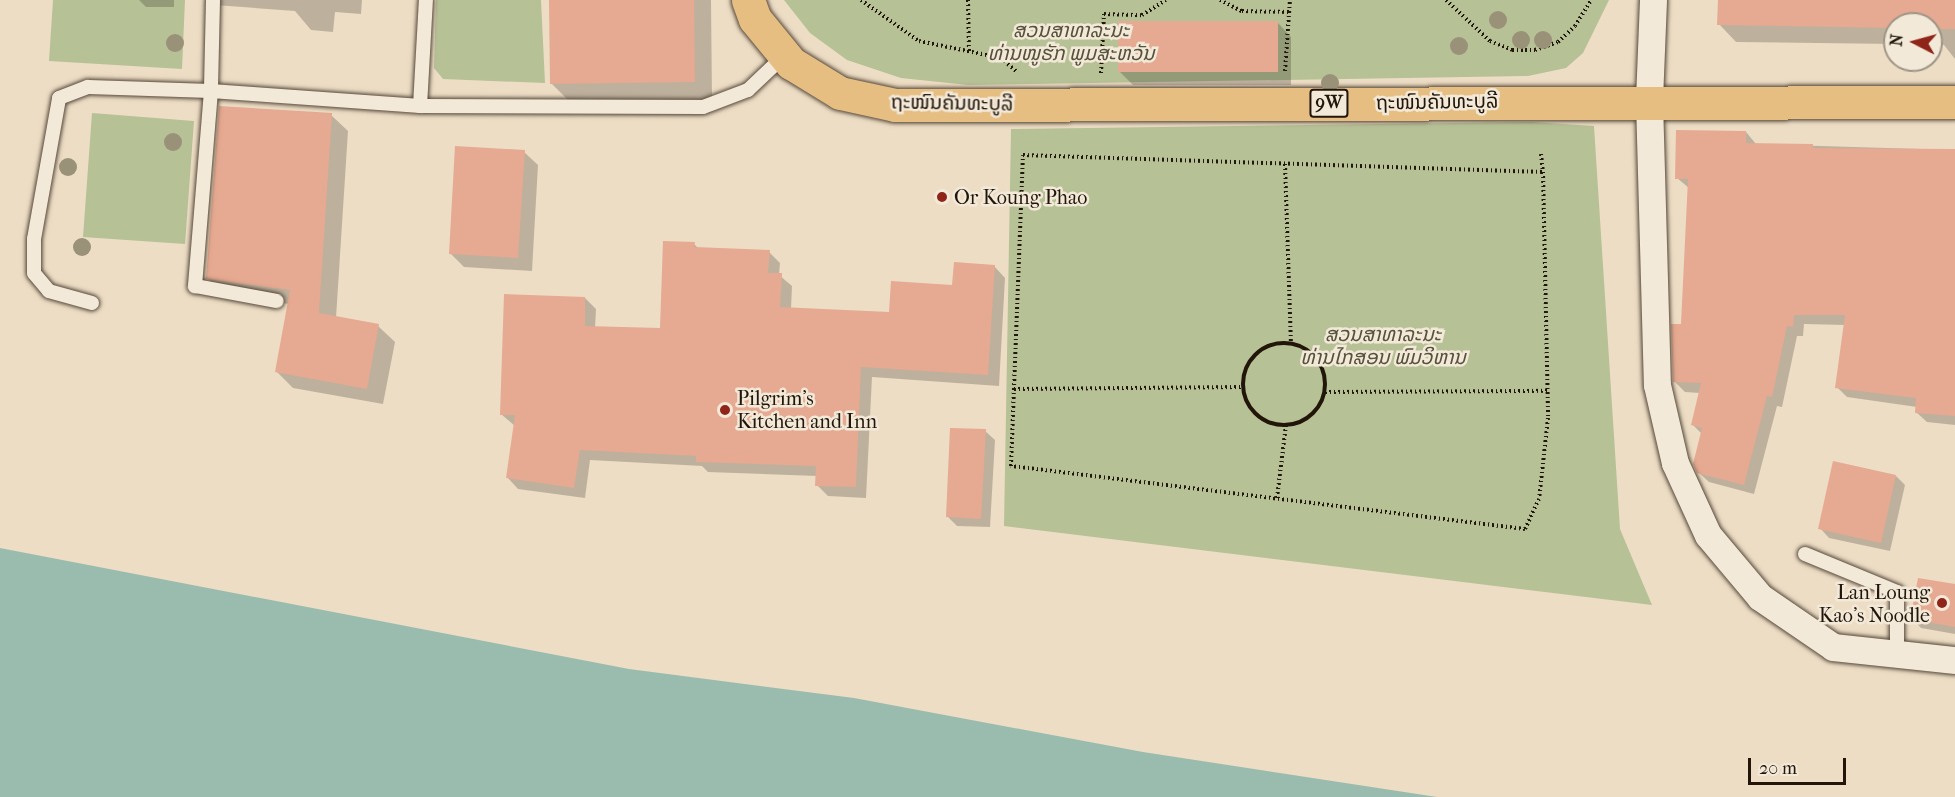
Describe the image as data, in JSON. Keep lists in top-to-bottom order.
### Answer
{
  "streets": {
    "main road": ["ຖະໜົນຄັນທະບູລີ", "9W"]
  },
  "parks": ["ສວນສາທາລະນະ ທ່ານໜູຮັກ ພູມສະຫວັນ", "ສວນສາທາລະນະ ທ່ານໄກສອນ ພົມວິຫານ"],
  "places": ["Or Koung Phao", "Pilgrim's Kitchen and Inn", "Lan Loung Kao's Noodle"],
  "scale_bar": "20 m",
  "north": "left"
}
